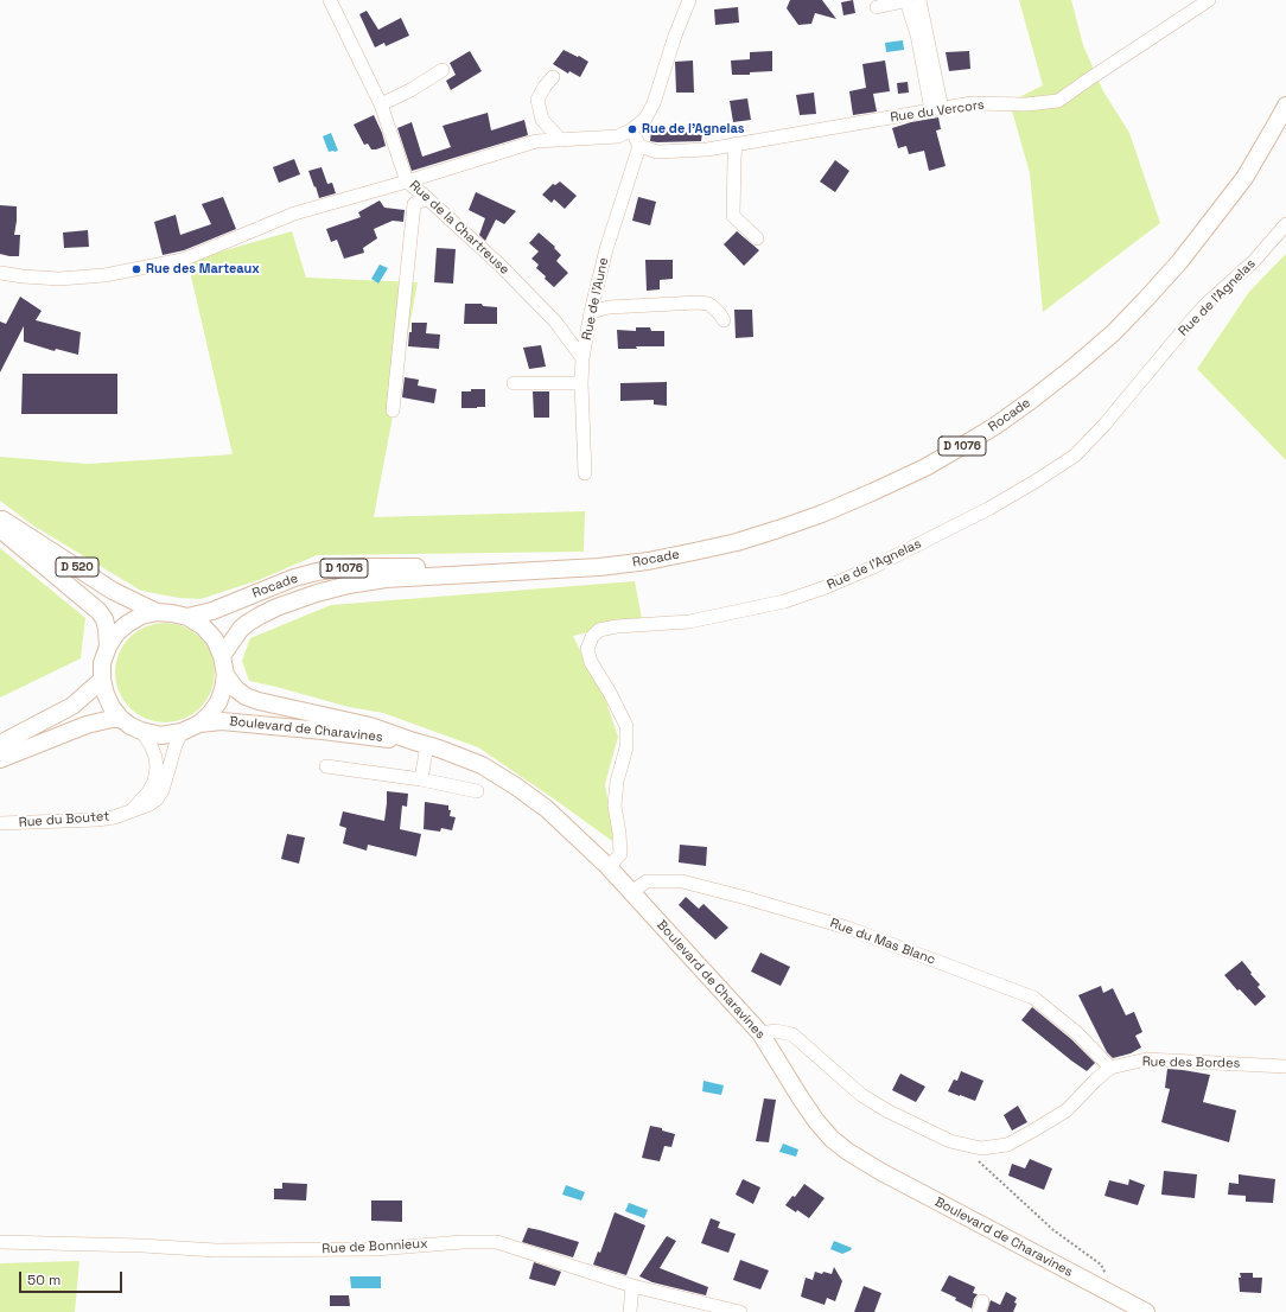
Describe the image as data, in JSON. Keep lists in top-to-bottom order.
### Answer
{
  "streets": {
    "main road": [
      "Rocade",
      "D 1076",
      "D 520",
      "Boulevard de Charavines"
    ],
    "street": [
      "Rue du Vercors",
      "Rue de la Chartreuse",
      "Rue de l'Agnelas",
      "Rue de l'Aune",
      "Rue du Boutet",
      "Rue du Mas Blanc",
      "Rue des Bordes",
      "Rue de Bonnieux"
    ]
  },
  "crossings": [
    ["Rue du Vercors", "Rue de l'Aune"],
    ["Rue de la Chartreuse", "Rue de l'Aune"],
    ["Rue de l'Agnelas", "Boulevard de Charavines"],
    ["Rocade", "Boulevard de Charavines"],
    ["Rocade", "Rue du Boutet"],
    ["Boulevard de Charavines", "Rue du Boutet"],
    ["Boulevard de Charavines", "Rue du Mas Blanc"],
    ["Boulevard de Charavines", "Rue des Bordes"],
    ["Rue du Mas Blanc", "Rue des Bordes"]
  ],
  "places": ["Rue de l'Agnelas", "Rue des Marteaux"],
  "scale_bar": "50 m"
}
